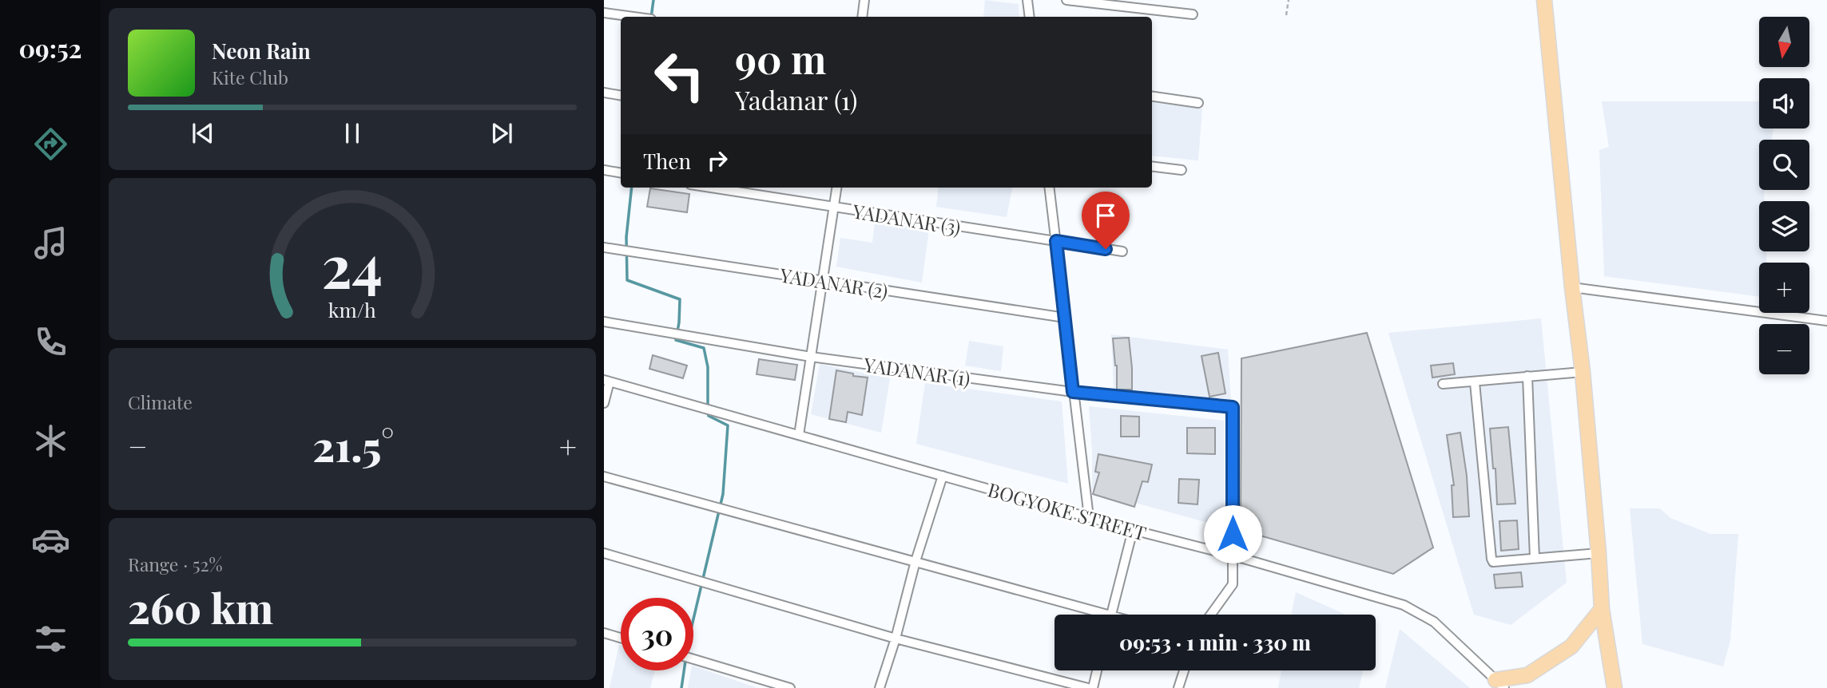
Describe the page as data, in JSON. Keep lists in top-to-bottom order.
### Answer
{
  "streets": {
    "street": [
      "YADANAR (3)",
      "YADANAR (2)",
      "YADANAR (1)",
      "BOGYOKE STREET"
    ]
  },
  "crossings": [
    ["YADANAR (1)", "BOGYOKE STREET"]
  ],
  "north": "bottom",
  "page": {
    "tabs": "09:52",
    "map_buttons": ["+", "−"],
    "turn": ["90 m", "Yadanar (1)"],
    "song": ["Neon Rain", "Kite Club"],
    "then": "Then",
    "tile": [
      "Climate",
      ["Range · 52%", "260 km"]
    ],
    "heat": ["−", "21.5°", "+"],
    "limit": "30",
    "trip": "09:53 · 1 min · 330 m",
    "gauge": ["24", "km/h"]
  }
}
